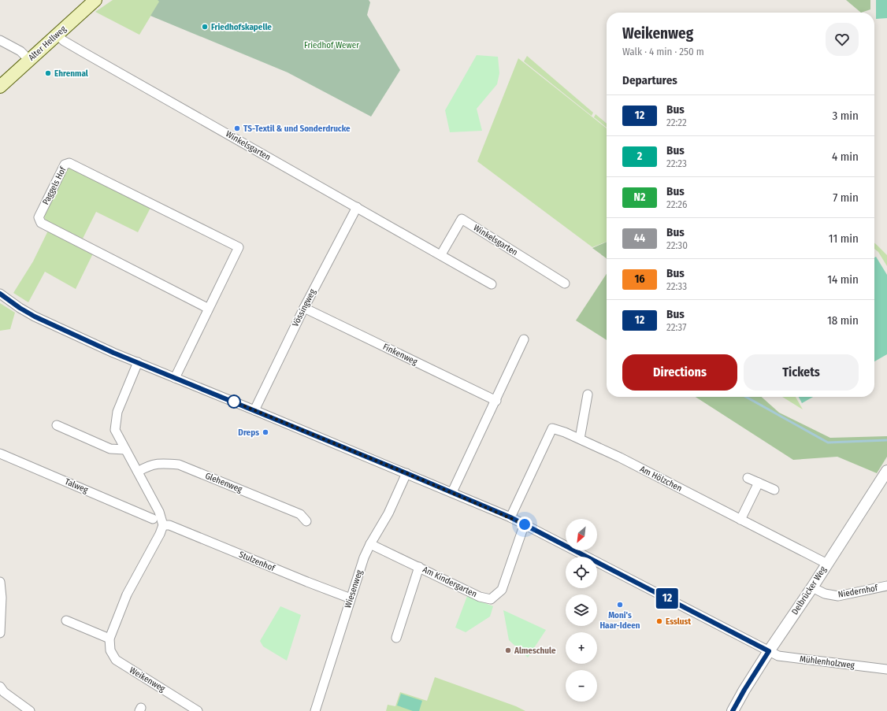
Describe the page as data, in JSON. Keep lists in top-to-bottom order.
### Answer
{
  "streets": {
    "main road": ["Alter Hellweg"],
    "street": [
      "Winkelsgarten",
      "Paggels Hof",
      "Vössingweg",
      "Finkenweg",
      "Am Hölzchen",
      "Glehenweg",
      "Talweg",
      "Stulzenhof",
      "Am Kindergarten",
      "Wiesenweg",
      "Delbrücker Weg",
      "Niedernhof",
      "Mühlenholzweg",
      "Weikenweg"
    ]
  },
  "crossings": [
    ["Alter Hellweg", "Winkelsgarten"],
    ["Winkelsgarten", "Vössingweg"],
    ["Paggels Hof", "Mühlenholzweg"],
    ["Vössingweg", "Finkenweg"],
    ["Vössingweg", "Mühlenholzweg"],
    ["Am Hölzchen", "Delbrücker Weg"],
    ["Am Hölzchen", "Mühlenholzweg"],
    ["Stulzenhof", "Wiesenweg"],
    ["Am Kindergarten", "Wiesenweg"],
    ["Am Kindergarten", "Mühlenholzweg"],
    ["Wiesenweg", "Mühlenholzweg"],
    ["Delbrücker Weg", "Niedernhof"],
    ["Delbrücker Weg", "Mühlenholzweg"]
  ],
  "parks": ["Friedhof Wewer"],
  "places": [
    "Friedhofskapelle",
    "Ehrenmal",
    "TS-Textil & und Sonderdrucke",
    "Dreps",
    "Moni's Haar-Ideen",
    "Esslust",
    "Almeschule"
  ],
  "lines": ["bus line 12"],
  "north": "bottom left",
  "page": {
    "on_map": "12",
    "heading": [
      ["Weikenweg", "Walk · 4 min · 250 m"],
      "Departures"
    ],
    "list": [
      {
        "mark": "12",
        "name": "Bus",
        "note": "22:22",
        "value": "3 min"
      },
      {
        "mark": "2",
        "name": "Bus",
        "note": "22:23",
        "value": "4 min"
      },
      {
        "mark": "N2",
        "name": "Bus",
        "note": "22:26",
        "value": "7 min"
      },
      {
        "mark": "44",
        "name": "Bus",
        "note": "22:30",
        "value": "11 min"
      },
      {
        "mark": "16",
        "name": "Bus",
        "note": "22:33",
        "value": "14 min"
      },
      {
        "mark": "12",
        "name": "Bus",
        "note": "22:37",
        "value": "18 min"
      }
    ],
    "buttons": ["Directions", "Tickets"],
    "map_buttons": ["+", "−"]
  }
}
